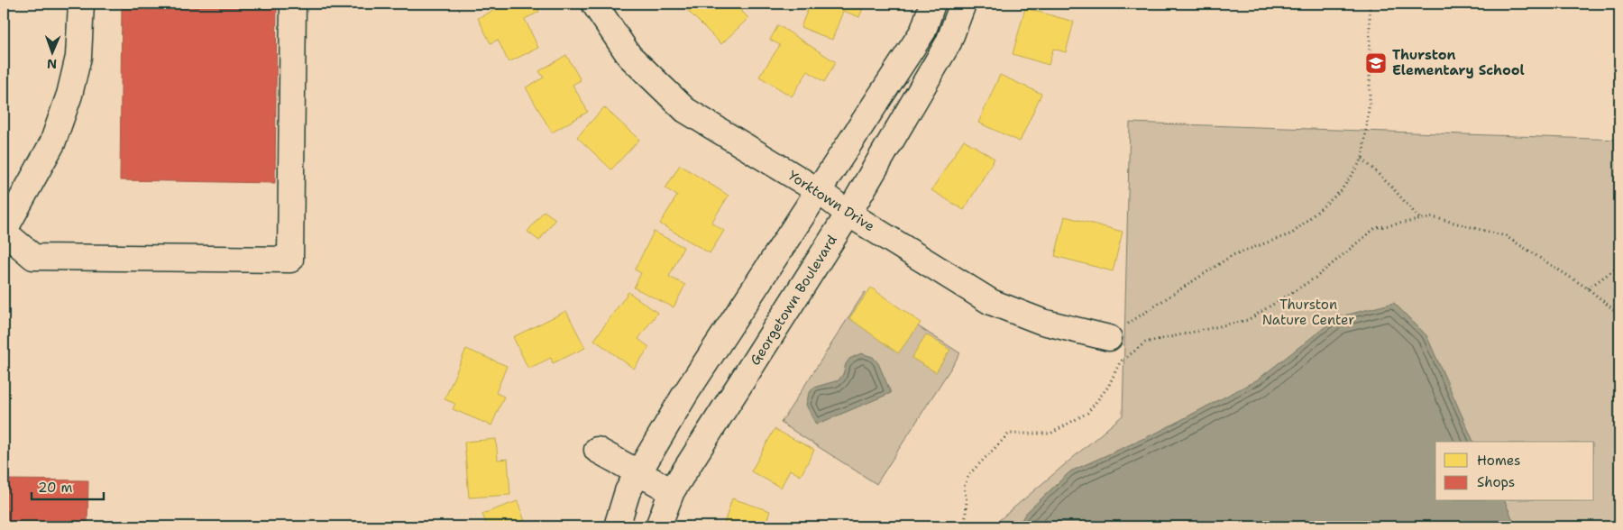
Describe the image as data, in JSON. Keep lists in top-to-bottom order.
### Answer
{
  "streets": {
    "street": ["Yorktown Drive", "Georgetown Boulevard"]
  },
  "crossings": [
    ["Yorktown Drive", "Georgetown Boulevard"]
  ],
  "parks": ["Thurston Nature Center"],
  "places": {
    "school or university": ["Thurston Elementary School"]
  },
  "legend": ["Homes", "Shops"],
  "scale_bar": "20 m",
  "north": "bottom"
}
